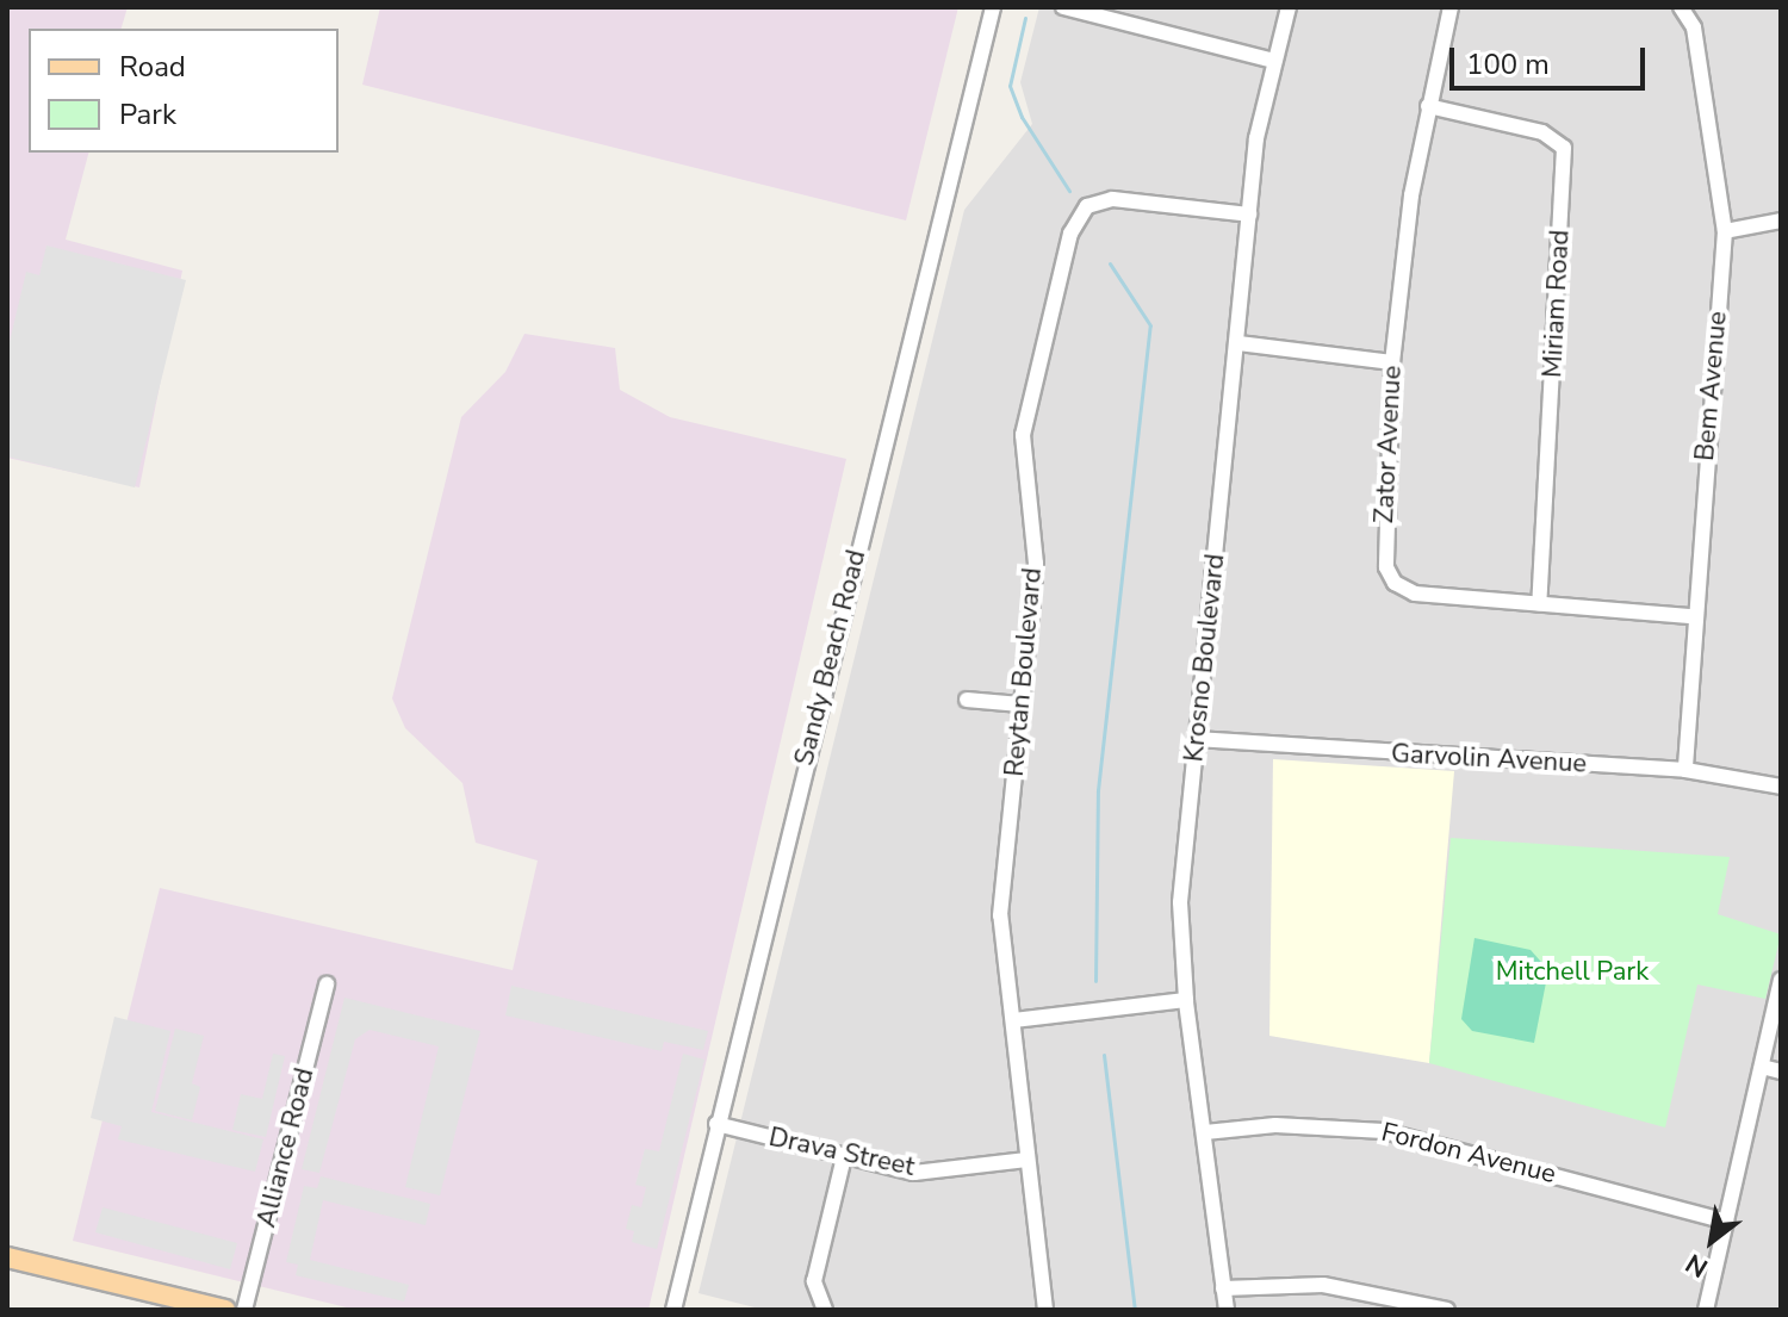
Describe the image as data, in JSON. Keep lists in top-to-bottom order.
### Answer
{
  "streets": {
    "street": [
      "Miriam Road",
      "Bem Avenue",
      "Zator Avenue",
      "Sandy Beach Road",
      "Krosno Boulevard",
      "Reytan Boulevard",
      "Garvolin Avenue",
      "Alliance Road",
      "Drava Street",
      "Fordon Avenue"
    ]
  },
  "crossings": [
    ["Miriam Road", "Zator Avenue"],
    ["Bem Avenue", "Zator Avenue"],
    ["Bem Avenue", "Garvolin Avenue"],
    ["Sandy Beach Road", "Drava Street"],
    ["Krosno Boulevard", "Reytan Boulevard"],
    ["Krosno Boulevard", "Garvolin Avenue"],
    ["Krosno Boulevard", "Fordon Avenue"],
    ["Reytan Boulevard", "Drava Street"]
  ],
  "parks": ["Mitchell Park"],
  "legend": ["Road", "Park"],
  "scale_bar": "100 m",
  "north": "bottom left"
}
